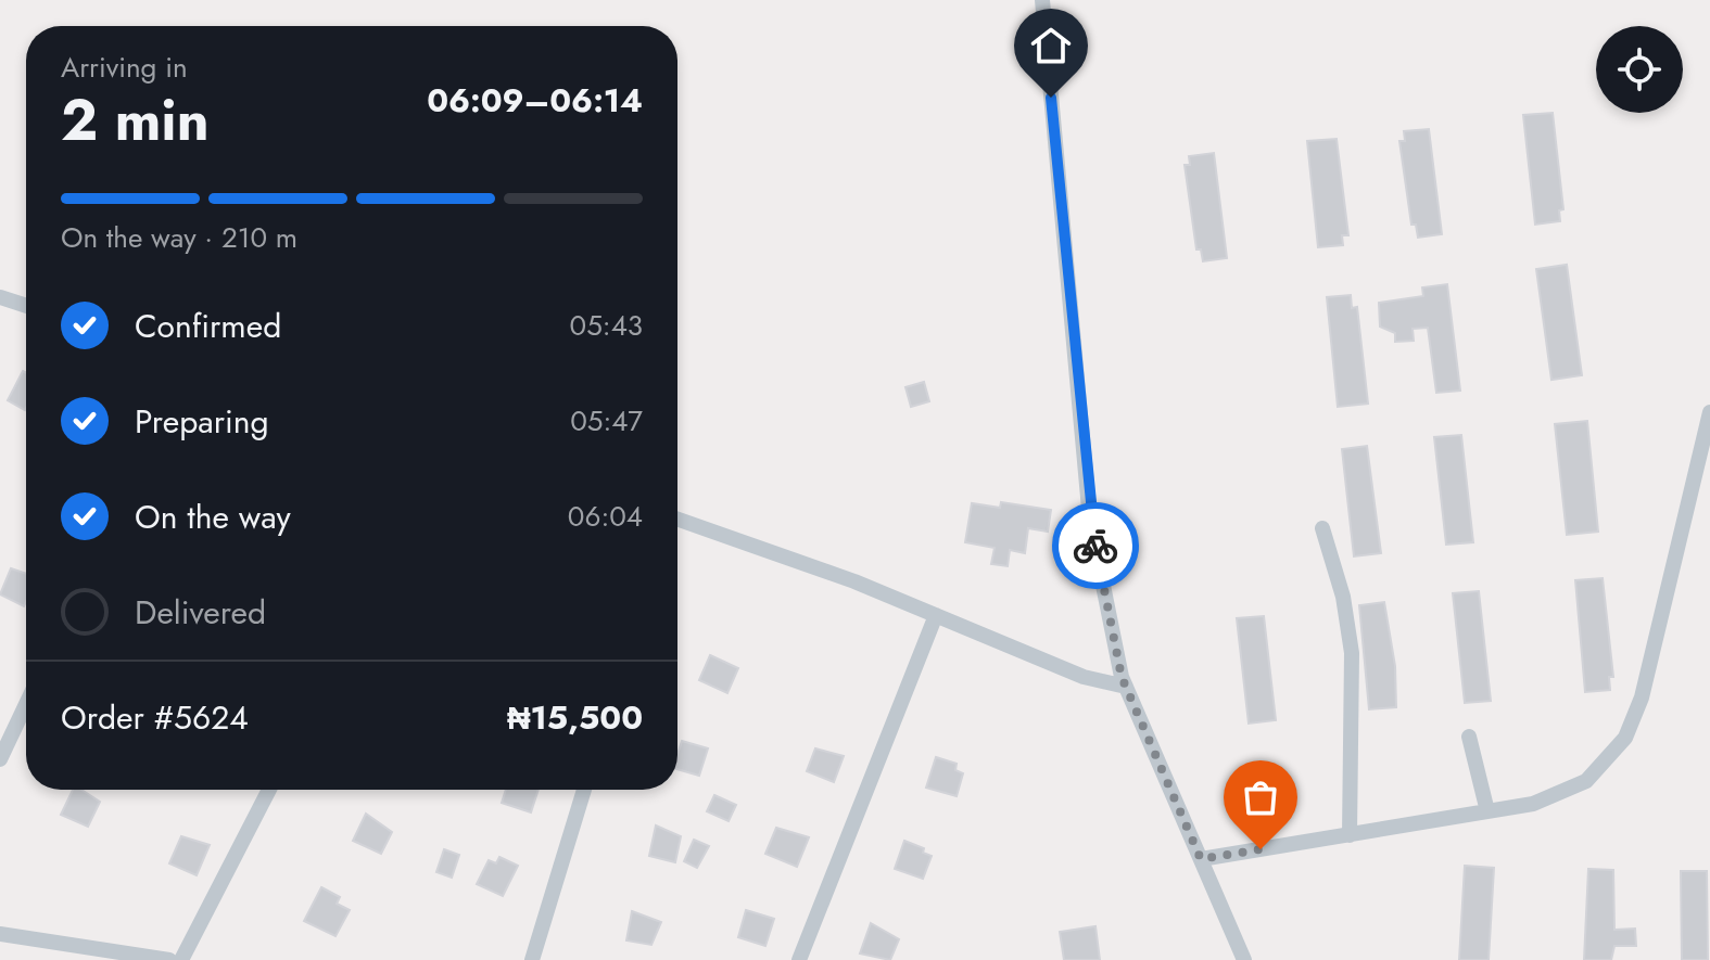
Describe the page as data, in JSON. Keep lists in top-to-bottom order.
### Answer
{
  "page": {
    "heading": ["2 min", "Arriving in", "06:09–06:14"],
    "panel": ["Order #5624", "₦15,500"],
    "bar": "On the way · 210 m",
    "list": [
      ["Confirmed", "05:43"],
      ["Preparing", "05:47"],
      ["On the way", "06:04"],
      "Delivered"
    ]
  }
}
